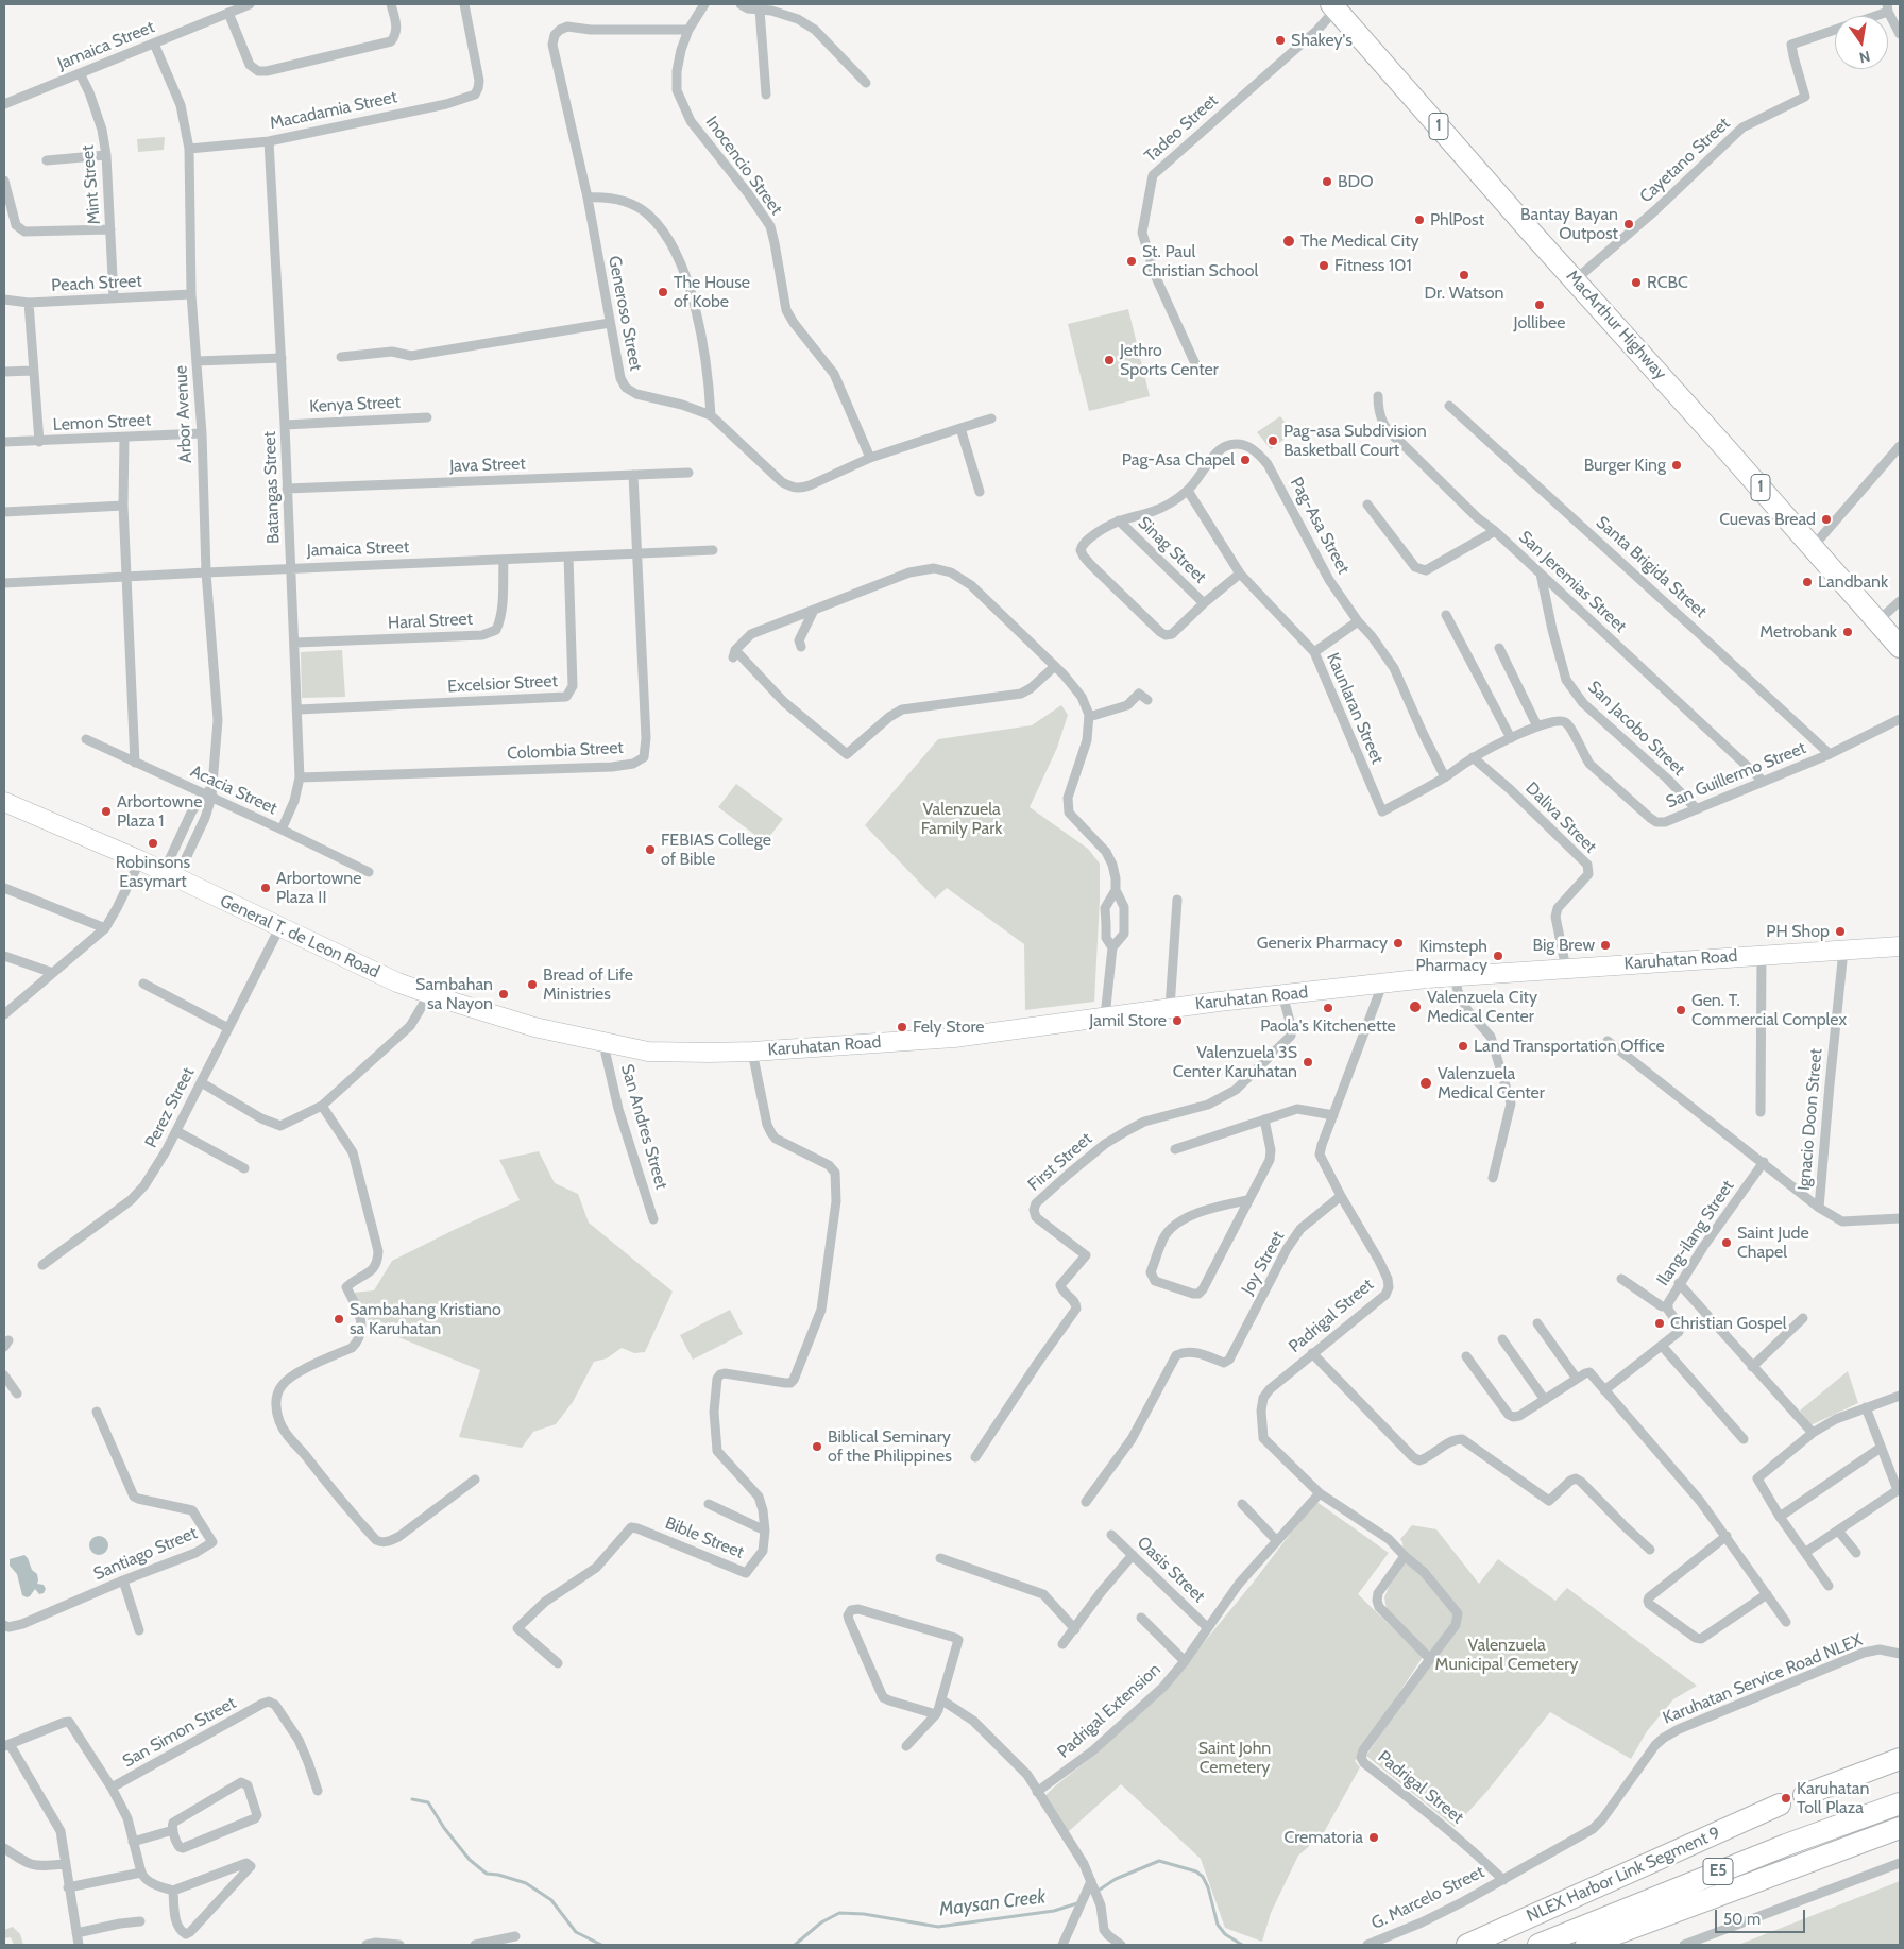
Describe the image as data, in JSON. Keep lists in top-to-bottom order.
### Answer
{
  "streets": {
    "highway": [
      "1",
      "MacArthur Highway",
      "E5",
      "NLEX Harbor Link Segment 9"
    ],
    "main road": ["General T. de Leon Road", "Karuhatan Road"],
    "street": [
      "Jamaica Street",
      "Macadamia Street",
      "Tadeo Street",
      "Cayetano Street",
      "Inocencio Street",
      "Mint Street",
      "Peach Street",
      "Generoso Street",
      "Kenya Street",
      "Arbor Avenue",
      "Lemon Street",
      "Java Street",
      "Batangas Street",
      "Pag-Asa Street",
      "Sinag Street",
      "Santa Brigida Street",
      "San Jeremias Street",
      "Haral Street",
      "Excelsior Street",
      "Kaunlaran Street",
      "San Jacobo Street",
      "Colombia Street",
      "San Guillermo Street",
      "Acacia Street",
      "Daliva Street",
      "Perez Street",
      "Ignacio Doon Street",
      "San Andres Street",
      "First Street",
      "Ilang-ilang Street",
      "Joy Street",
      "Padrigal Street",
      "Bible Street",
      "Santiago Street",
      "Oasis Street",
      "Karuhatan Service Road NLEX",
      "Padrigal Extension",
      "San Simon Street",
      "G. Marcelo Street"
    ]
  },
  "crossings": [
    ["Jamaica Street", "Mint Street"],
    ["Jamaica Street", "Arbor Avenue"],
    ["Jamaica Street", "Batangas Street"],
    ["Jamaica Street", "Haral Street"],
    ["Jamaica Street", "Excelsior Street"],
    ["Jamaica Street", "Colombia Street"],
    ["Macadamia Street", "Arbor Avenue"],
    ["Macadamia Street", "Batangas Street"],
    ["Tadeo Street", "MacArthur Highway"],
    ["Cayetano Street", "MacArthur Highway"],
    ["Inocencio Street", "Generoso Street"],
    ["Mint Street", "Peach Street"],
    ["Peach Street", "Arbor Avenue"],
    ["Kenya Street", "Batangas Street"],
    ["Arbor Avenue", "Lemon Street"],
    ["Arbor Avenue", "Acacia Street"],
    ["Arbor Avenue", "General T. de Leon Road"],
    ["Java Street", "Batangas Street"],
    ["Java Street", "Colombia Street"],
    ["Batangas Street", "Haral Street"],
    ["Batangas Street", "Excelsior Street"],
    ["Batangas Street", "Colombia Street"],
    ["Batangas Street", "Acacia Street"],
    ["Pag-Asa Street", "Sinag Street"],
    ["Pag-Asa Street", "Kaunlaran Street"],
    ["Pag-Asa Street", "San Guillermo Street"],
    ["Santa Brigida Street", "San Guillermo Street"],
    ["San Jeremias Street", "San Jacobo Street"],
    ["San Jeremias Street", "San Guillermo Street"],
    ["Kaunlaran Street", "San Guillermo Street"],
    ["San Jacobo Street", "San Guillermo Street"],
    ["San Guillermo Street", "Daliva Street"],
    ["Daliva Street", "Karuhatan Road"],
    ["General T. de Leon Road", "Karuhatan Road"],
    ["General T. de Leon Road", "Perez Street"],
    ["General T. de Leon Road", "San Andres Street"],
    ["Karuhatan Road", "Ignacio Doon Street"],
    ["Karuhatan Road", "San Andres Street"],
    ["Karuhatan Road", "First Street"],
    ["Karuhatan Road", "Padrigal Street"],
    ["Karuhatan Road", "Bible Street"],
    ["Joy Street", "Padrigal Street"],
    ["Padrigal Street", "Karuhatan Service Road NLEX"],
    ["Padrigal Street", "Padrigal Extension"],
    ["Padrigal Street", "G. Marcelo Street"],
    ["Oasis Street", "Padrigal Extension"],
    ["Karuhatan Service Road NLEX", "G. Marcelo Street"]
  ],
  "water": ["Maysan Creek"],
  "parks": ["Valenzuela Family Park", "Valenzuela Municipal Cemetery", "Saint John Cemetery"],
  "places": [
    "Shakey's",
    "BDO",
    "PhlPost",
    "Bantay Bayan Outpost",
    "The Medical City",
    "St. Paul Christian School",
    "Fitness 101",
    "Dr. Watson",
    "RCBC",
    "The House of Kobe",
    "Jollibee",
    "Jethro Sports Center",
    "Pag-asa Subdivision Basketball Court",
    "Pag-Asa Chapel",
    "Burger King",
    "Cuevas Bread",
    "Landbank",
    "Metrobank",
    "Arbortowne Plaza 1",
    "Robinsons Easymart",
    "FEBIAS College of Bible",
    "Arbortowne Plaza II",
    "PH Shop",
    "Generix Pharmacy",
    "Big Brew",
    "Kimsteph Pharmacy",
    "Bread of Life Ministries",
    "Sambahan sa Nayon",
    "Valenzuela City Medical Center",
    "Paola's Kitchenette",
    "Gen. T. Commercial Complex",
    "Jamil Store",
    "Fely Store",
    "Land Transportation Office",
    "Valenzuela 3S Center Karuhatan",
    "Valenzuela Medical Center",
    "Saint Jude Chapel",
    "Sambahang Kristiano sa Karuhatan",
    "Christian Gospel",
    "Biblical Seminary of the Philippines",
    "Karuhatan Toll Plaza",
    "Crematoria"
  ],
  "scale_bar": "50 m",
  "north": "bottom"
}
